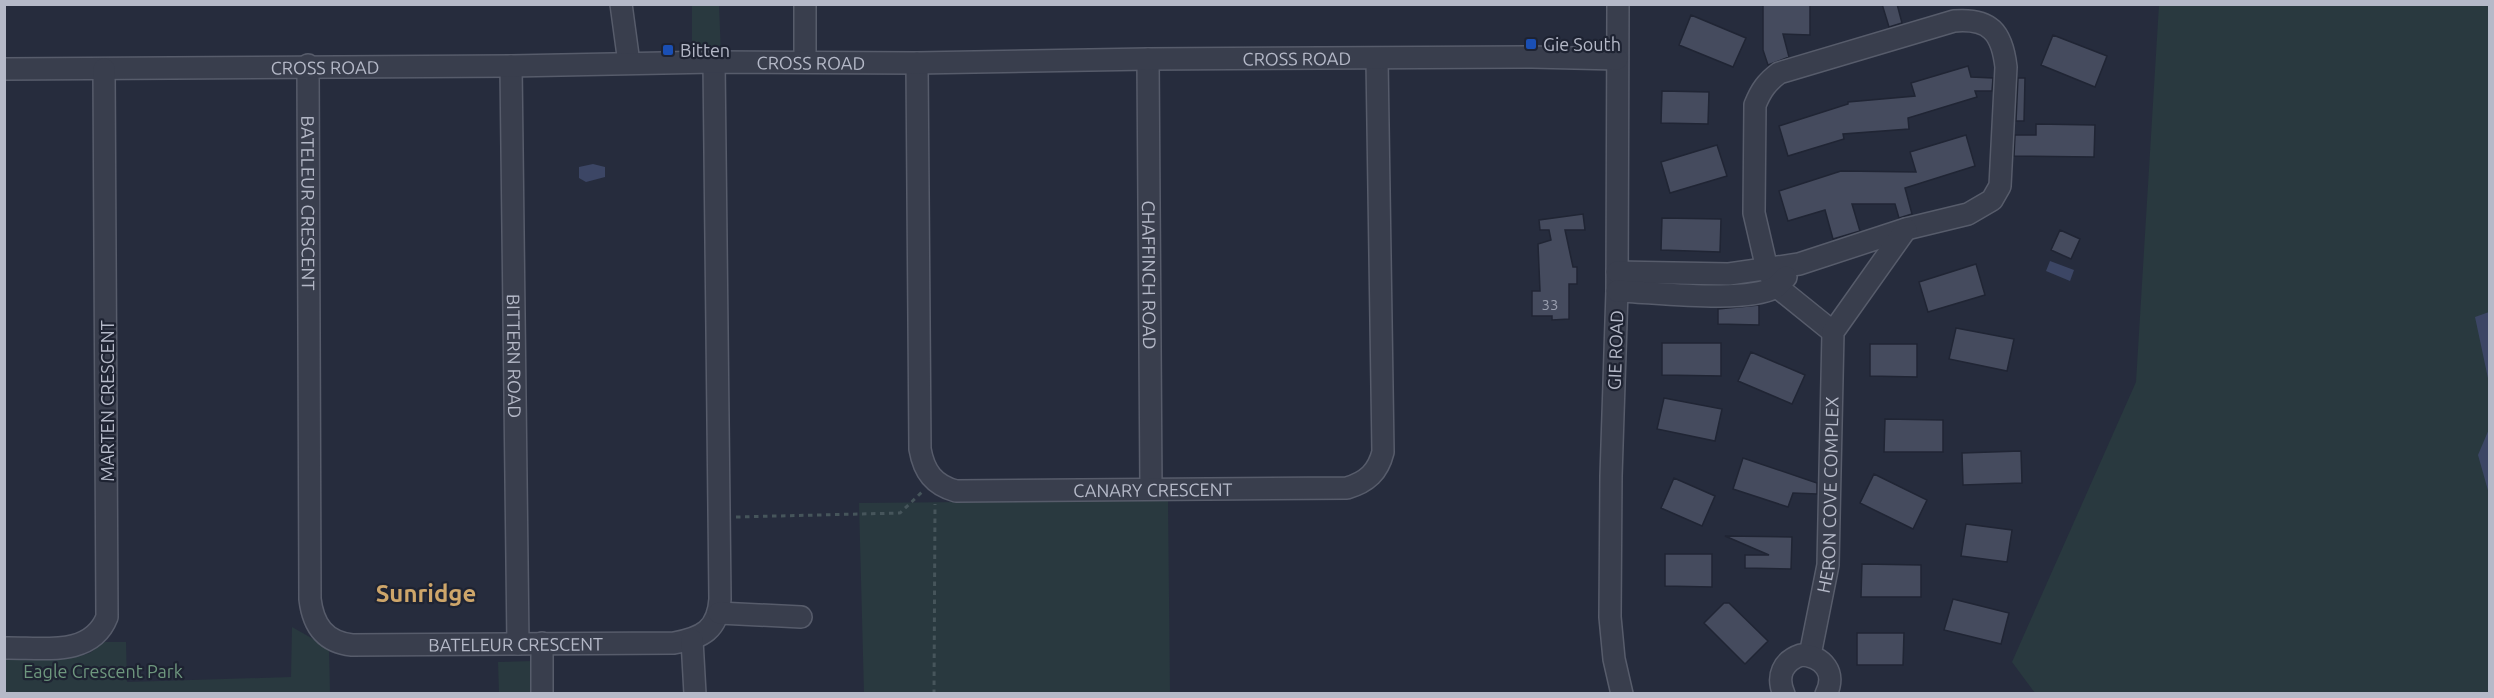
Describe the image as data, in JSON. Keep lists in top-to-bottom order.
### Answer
{
  "streets": {
    "street": [
      "CROSS ROAD",
      "BATELEUR CRESCENT",
      "CHAFFINCH ROAD",
      "GIE ROAD",
      "BITTERN ROAD",
      "MARTEN CRESCENT",
      "CANARY CRESCENT",
      "HERON COVE COMPLEX"
    ]
  },
  "crossings": [
    ["CROSS ROAD", "BATELEUR CRESCENT"],
    ["CROSS ROAD", "CHAFFINCH ROAD"],
    ["CROSS ROAD", "GIE ROAD"],
    ["CROSS ROAD", "BITTERN ROAD"],
    ["CROSS ROAD", "MARTEN CRESCENT"],
    ["CROSS ROAD", "CANARY CRESCENT"],
    ["BATELEUR CRESCENT", "BITTERN ROAD"],
    ["CHAFFINCH ROAD", "CANARY CRESCENT"]
  ],
  "districts": ["Sunridge"],
  "parks": ["Eagle Crescent Park"],
  "places": {
    "transit": ["Gie South", "Bitten"]
  },
  "house_numbers": ["33"]
}
